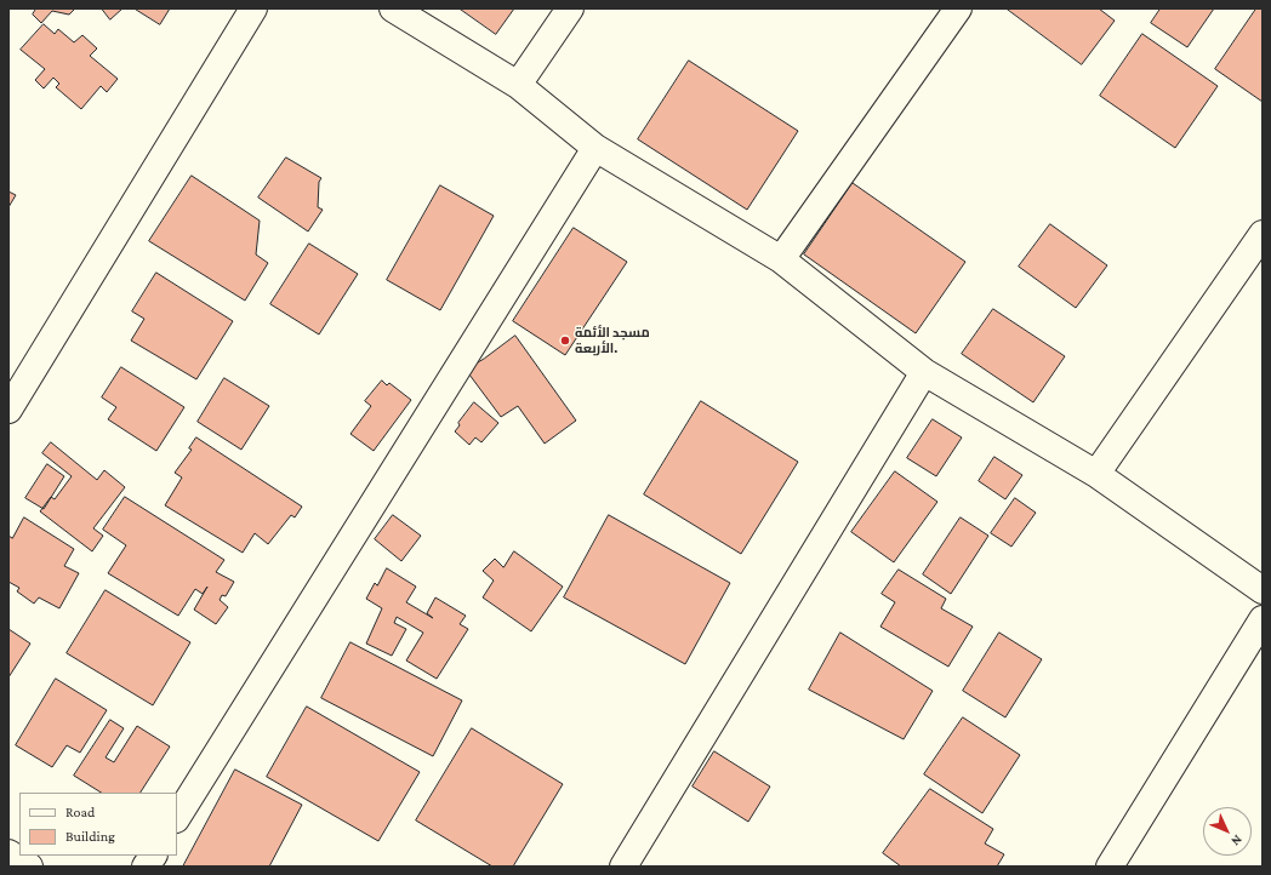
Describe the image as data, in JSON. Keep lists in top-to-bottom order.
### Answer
{
  "places": ["مسجد الأئمة الأربعة."],
  "legend": ["Road", "Building"],
  "north": "bottom right"
}
